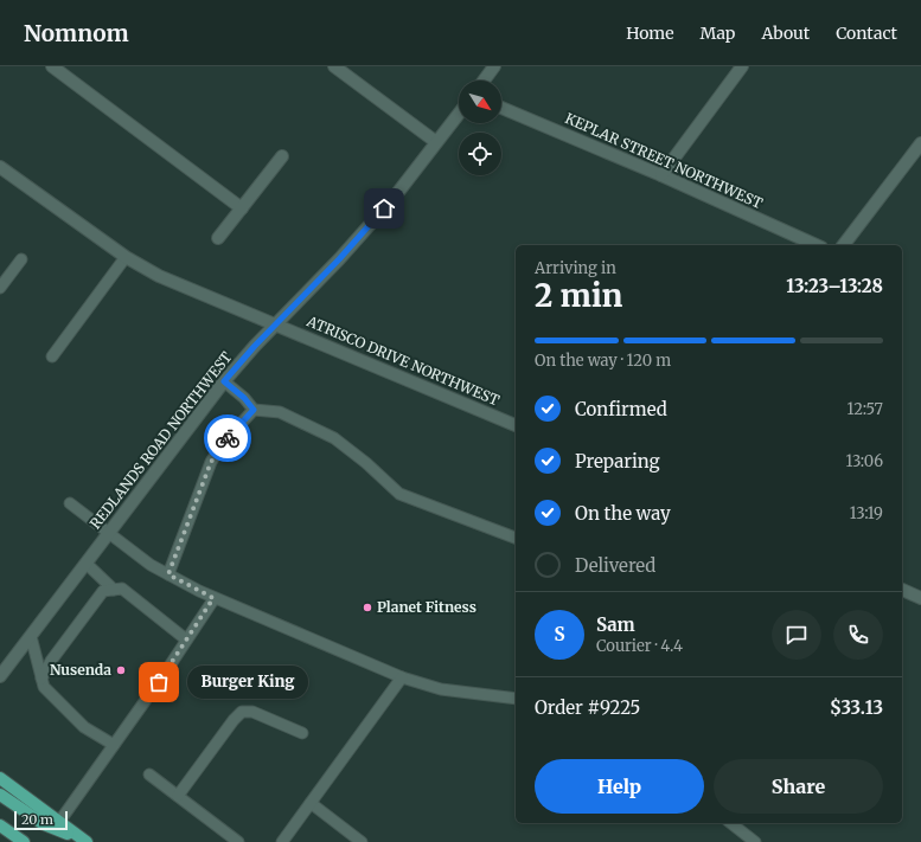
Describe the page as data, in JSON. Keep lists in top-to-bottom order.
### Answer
{
  "streets": {
    "street": ["KEPLAR STREET NORTHWEST", "ATRISCO DRIVE NORTHWEST", "REDLANDS ROAD NORTHWEST"]
  },
  "crossings": [
    ["ATRISCO DRIVE NORTHWEST", "REDLANDS ROAD NORTHWEST"]
  ],
  "places": ["Planet Fitness", "Nusenda", "Burger King"],
  "scale_bar": "20 m",
  "north": "bottom right",
  "page": {
    "header": "Nomnom",
    "nav": [
      "Home",
      "Map",
      "About",
      "Contact"
    ],
    "heading": ["2 min", "Arriving in", "13:23–13:28"],
    "panel": [
      "Sam",
      "Courier · 4.4",
      "Order #9225",
      "$33.13"
    ],
    "bar": "On the way · 120 m",
    "list": [
      ["Confirmed", "12:57"],
      ["Preparing", "13:06"],
      ["On the way", "13:19"],
      "Delivered"
    ],
    "round": "S",
    "bubble": "Burger King",
    "buttons": ["Help", "Share"],
    "scale": "20 m"
  }
}
